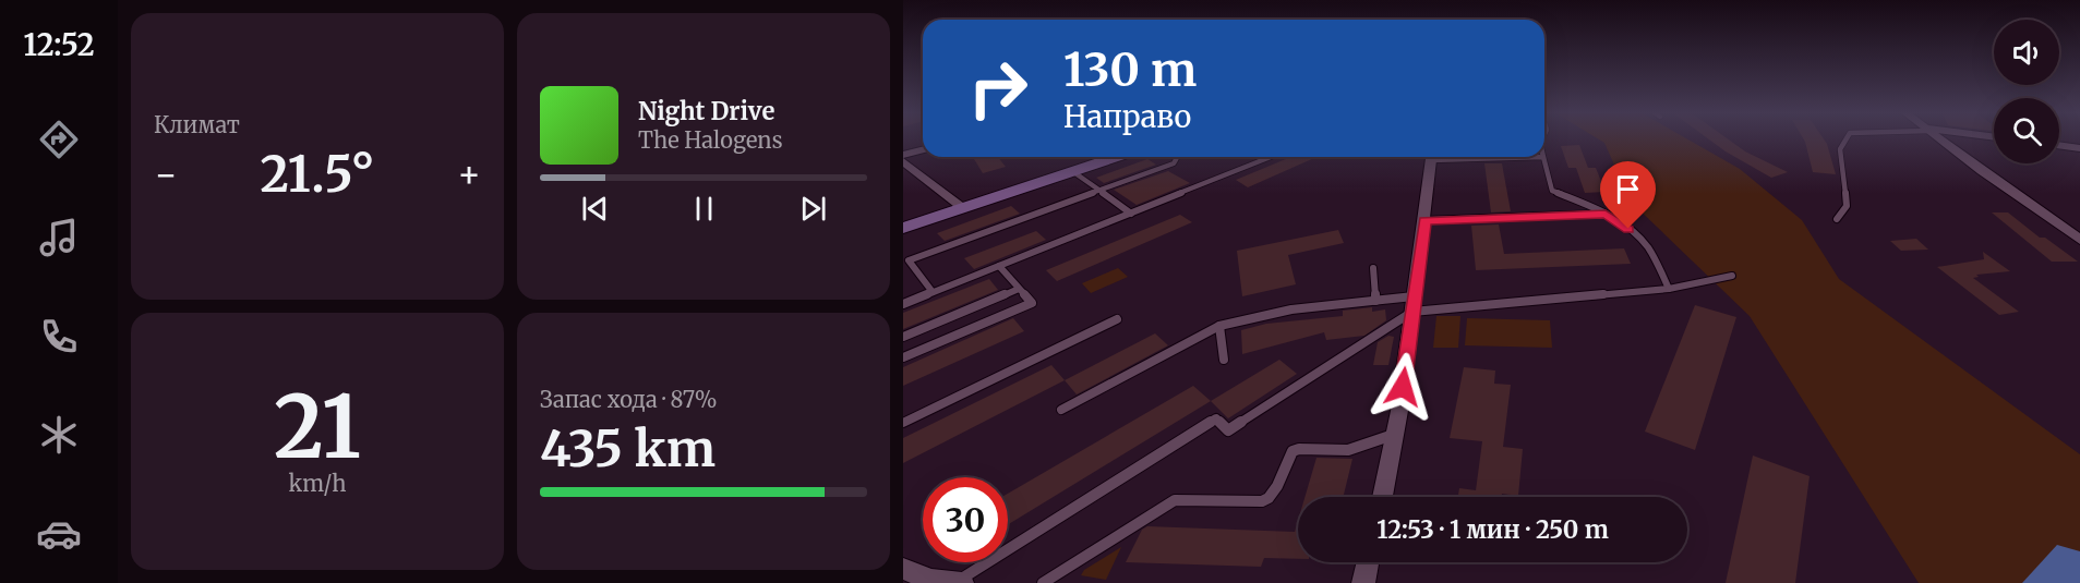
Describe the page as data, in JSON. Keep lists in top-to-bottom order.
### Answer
{
  "page": {
    "tabs": "12:52",
    "tile": [
      "Климат",
      ["21", "km/h"],
      ["Запас хода · 87%", "435 km"]
    ],
    "turn": ["130 m", "Направо"],
    "song": ["Night Drive", "The Halogens"],
    "heat": ["−", "21.5°", "+"],
    "limit": "30",
    "trip": "12:53 · 1 мин · 250 m"
  }
}
